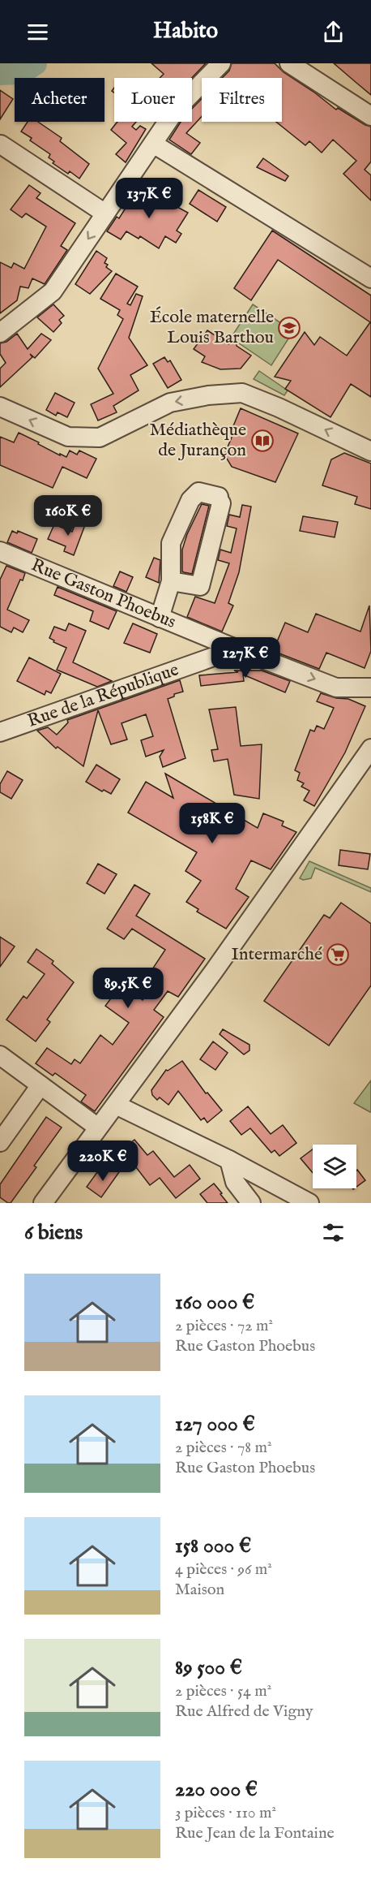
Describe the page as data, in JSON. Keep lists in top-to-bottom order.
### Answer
{
  "streets": {
    "street": ["Rue Gaston Phoebus", "Rue de la République"]
  },
  "crossings": [
    ["Rue Gaston Phoebus", "Rue de la République"]
  ],
  "one_way": ["Rue Gaston Phoebus"],
  "places": {
    "school or university": ["École maternelle Louis Barthou"],
    "library": ["Médiathèque de Jurançon"],
    "supermarket": ["Intermarché"]
  },
  "page": {
    "header": "Habito",
    "chip": ["Acheter", "Louer", "Filtres"],
    "price": [
      "137K €",
      "160K €",
      "127K €",
      "158K €",
      "89.5K €",
      "220K €"
    ],
    "heading": "6 biens",
    "list": [
      {
        "name": "160 000 €",
        "note": "2 pièces · 72 m² · Rue Gaston Phoebus"
      },
      {
        "name": "127 000 €",
        "note": "2 pièces · 78 m² · Rue Gaston Phoebus"
      },
      {
        "name": "158 000 €",
        "note": "4 pièces · 96 m² · Maison"
      },
      {
        "name": "89 500 €",
        "note": "2 pièces · 54 m² · Rue Alfred de Vigny"
      },
      {
        "name": "220 000 €",
        "note": "3 pièces · 110 m² · Rue Jean de la Fontaine"
      }
    ]
  }
}
